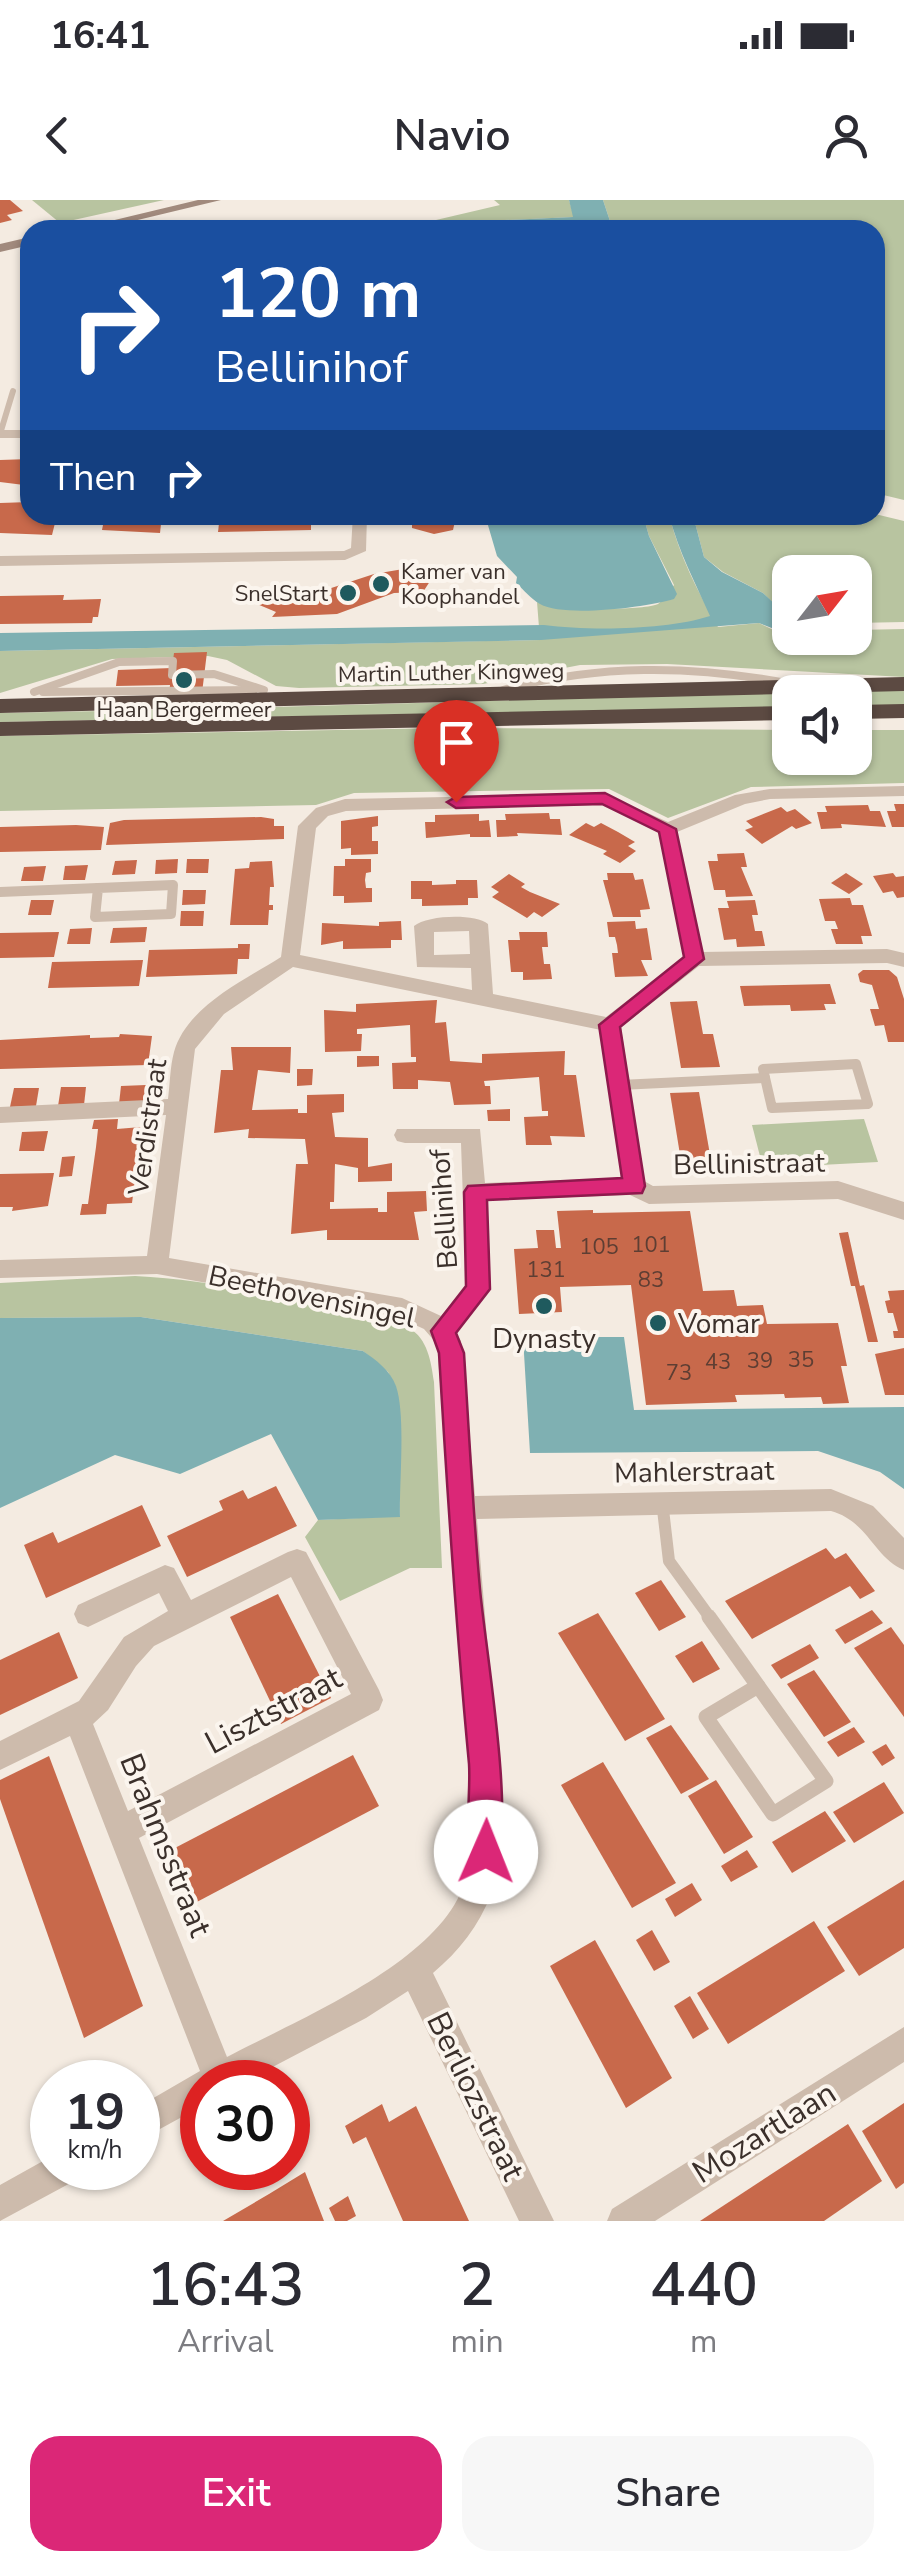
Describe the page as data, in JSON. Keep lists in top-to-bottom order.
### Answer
{
  "streets": {
    "highway": ["Martin Luther Kingweg"],
    "street": [
      "Verdistraat",
      "Bellinistraat",
      "Bellinihof",
      "Beethovensingel",
      "Mahlerstraat",
      "Lisztstraat",
      "Brahmsstraat",
      "Berliozstraat",
      "Mozartlaan"
    ]
  },
  "crossings": [
    ["Verdistraat", "Beethovensingel"],
    ["Bellinistraat", "Bellinihof"],
    ["Bellinihof", "Beethovensingel"],
    ["Beethovensingel", "Mahlerstraat"],
    ["Beethovensingel", "Berliozstraat"],
    ["Lisztstraat", "Brahmsstraat"]
  ],
  "places": [
    "Kamer van Koophandel",
    "SnelStart",
    "Haan Bergermeer",
    "Dynasty",
    "Vomar"
  ],
  "house_numbers": [
    "101",
    "105",
    "131",
    "83",
    "35",
    "39",
    "43",
    "73"
  ],
  "north": "top right",
  "page": {
    "status": "16:41",
    "header": "Navio",
    "turn": ["120 m", "Bellinihof"],
    "then": "Then",
    "speed": "19 km/h",
    "limit": "30",
    "eta": [
      "16:43",
      "Arrival",
      "2",
      "min",
      "440",
      "m"
    ],
    "buttons": ["Exit", "Share"]
  }
}
